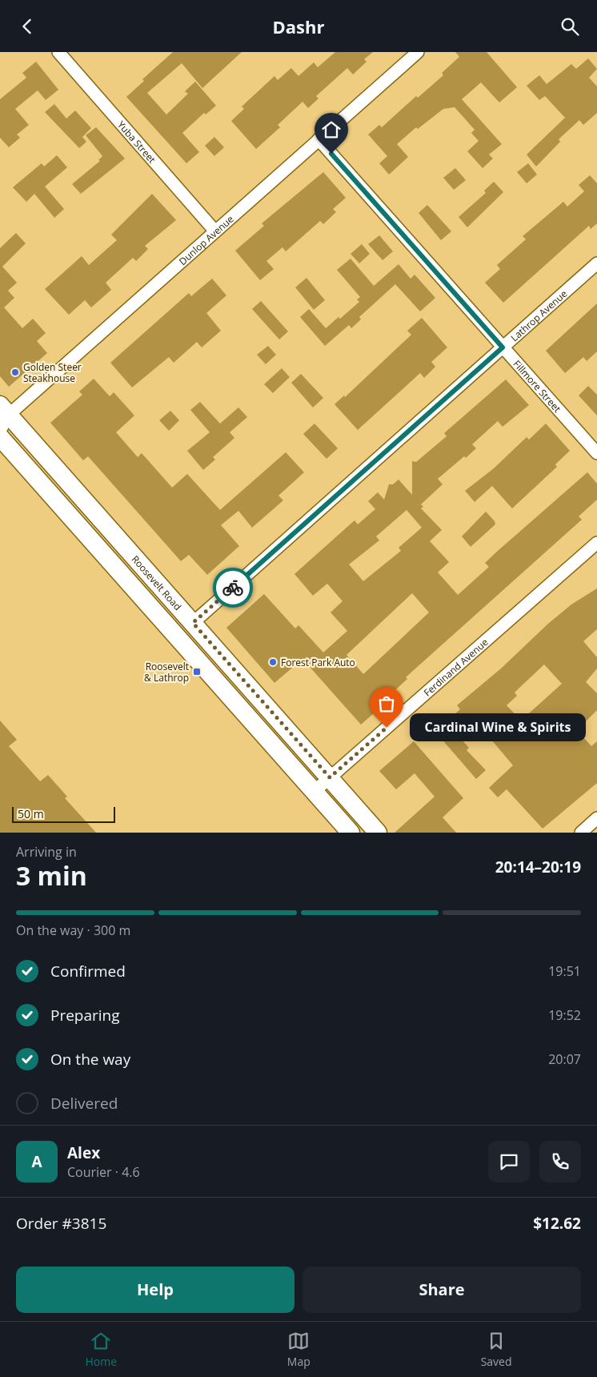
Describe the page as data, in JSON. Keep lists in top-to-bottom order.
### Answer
{
  "streets": {
    "main road": ["Roosevelt Road"],
    "street": [
      "Yuba Street",
      "Dunlop Avenue",
      "Lathrop Avenue",
      "Fillmore Street",
      "Ferdinand Avenue"
    ]
  },
  "crossings": [
    ["Yuba Street", "Dunlop Avenue"],
    ["Dunlop Avenue", "Fillmore Street"],
    ["Dunlop Avenue", "Roosevelt Road"],
    ["Lathrop Avenue", "Fillmore Street"],
    ["Lathrop Avenue", "Roosevelt Road"],
    ["Roosevelt Road", "Ferdinand Avenue"]
  ],
  "places": {
    "other": ["Golden Steer Steakhouse", "Forest Park Auto", "Cardinal Wine & Spirits"],
    "transit": ["Roosevelt & Lathrop"]
  },
  "scale_bar": "50 m",
  "page": {
    "header": "Dashr",
    "bubble": "Cardinal Wine & Spirits",
    "scale": "50 m",
    "heading": ["3 min", "Arriving in", "20:14–20:19"],
    "panel": [
      "Alex",
      "Courier · 4.6",
      "Order #3815",
      "$12.62"
    ],
    "bar": "On the way · 300 m",
    "list": [
      ["Confirmed", "19:51"],
      ["Preparing", "19:52"],
      ["On the way", "20:07"],
      "Delivered"
    ],
    "round": "A",
    "buttons": ["Help", "Share"],
    "tabs": ["Home", "Map", "Saved"]
  }
}
